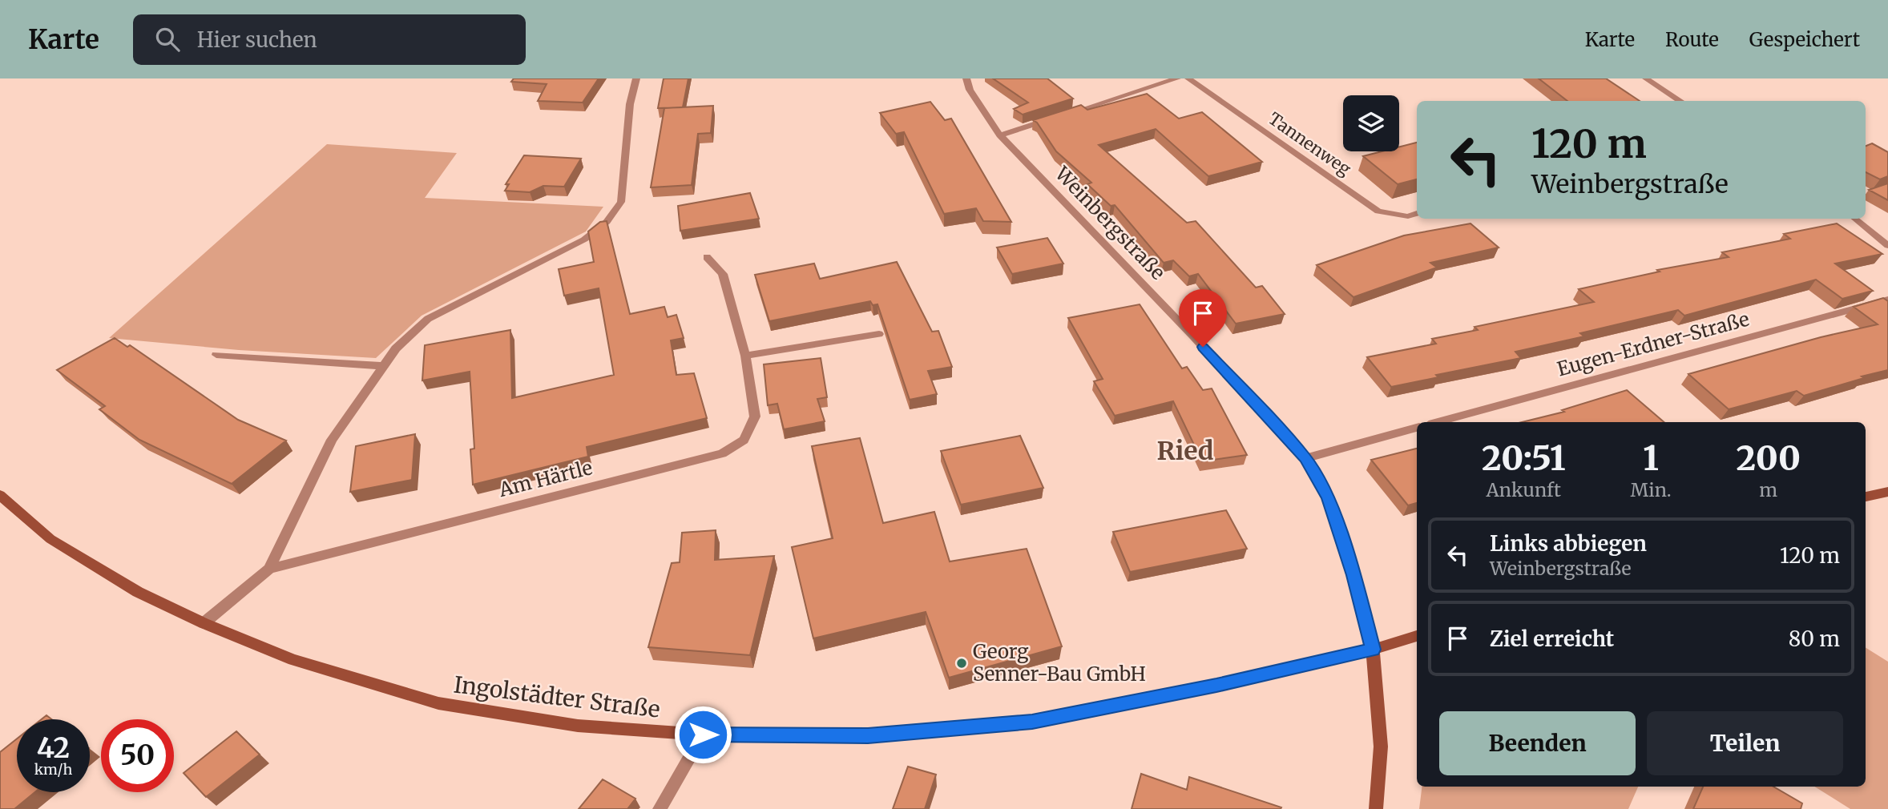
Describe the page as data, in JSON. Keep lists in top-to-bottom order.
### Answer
{
  "streets": {
    "main road": ["Ingolstädter Straße"],
    "street": [
      "Tannenweg",
      "Weinbergstraße",
      "Eugen-Erdner-Straße",
      "Am Härtle"
    ]
  },
  "crossings": [
    ["Weinbergstraße", "Ingolstädter Straße"],
    ["Am Härtle", "Ingolstädter Straße"]
  ],
  "districts": ["Ried"],
  "places": ["Georg Senner-Bau GmbH"],
  "page": {
    "header": "Karte",
    "search": "Hier suchen",
    "nav": ["Karte", "Route", "Gespeichert"],
    "turn": ["120 m", "Weinbergstraße"],
    "eta": [
      "20:51",
      "Ankunft",
      "1",
      "Min.",
      "200",
      "m"
    ],
    "list": [
      {
        "name": "Links abbiegen",
        "note": "Weinbergstraße",
        "value": "120 m"
      },
      {
        "name": "Ziel erreicht",
        "value": "80 m"
      }
    ],
    "buttons": ["Beenden", "Teilen"],
    "speed": "42 km/h",
    "limit": "50"
  }
}
